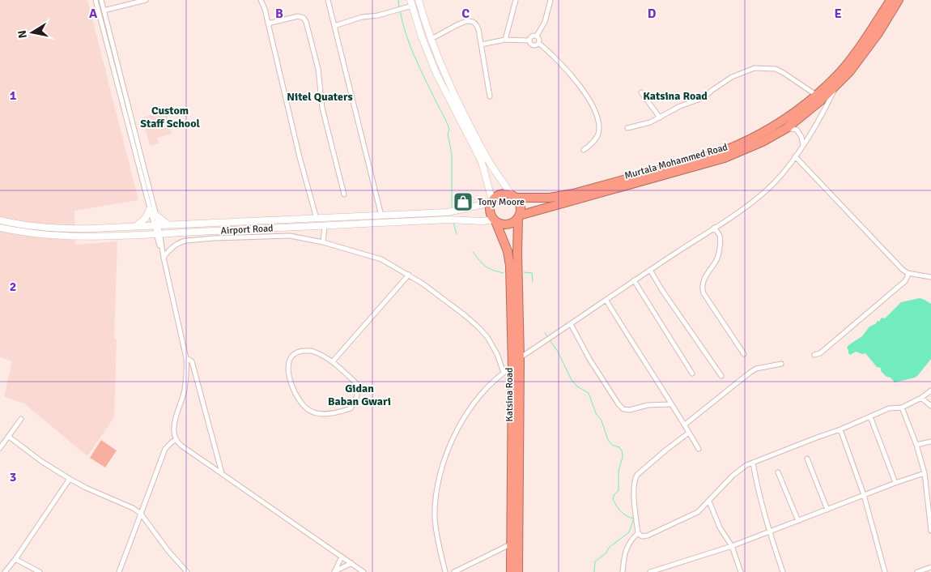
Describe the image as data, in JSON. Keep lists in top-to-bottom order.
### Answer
{
  "streets": {
    "highway": ["Murtala Mohammed Road", "Katsina Road"],
    "street": ["Airport Road"]
  },
  "crossings": [
    ["Murtala Mohammed Road", "Airport Road"],
    ["Murtala Mohammed Road", "Katsina Road"],
    ["Airport Road", "Katsina Road"]
  ],
  "districts": [
    "Katsina Road",
    "Nitel Quaters",
    "Custom Staff School",
    "Gidan Baban Gwari"
  ],
  "places": {
    "shop": ["Tony Moore"]
  },
  "north": "left",
  "grid": {
    "columns": [
      "A",
      "B",
      "C",
      "D",
      "E"
    ],
    "rows": ["1", "2", "3"]
  }
}
